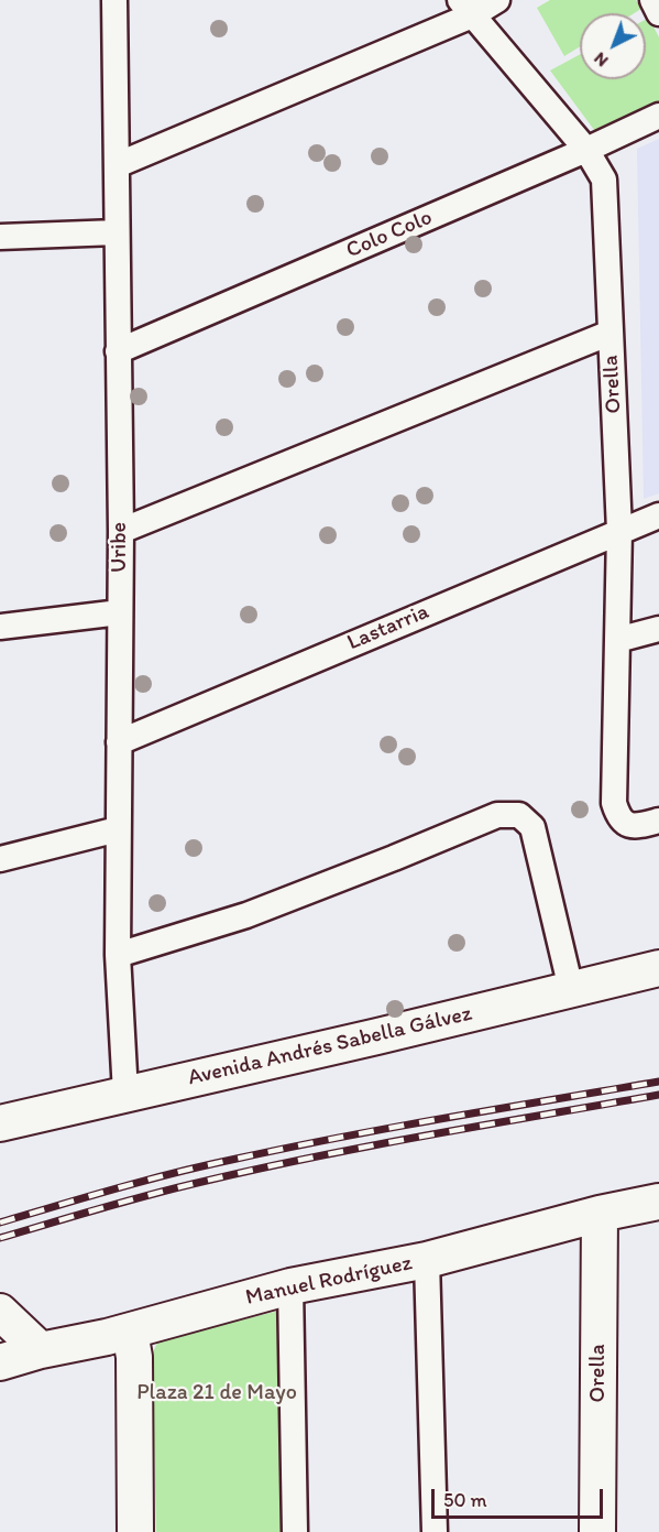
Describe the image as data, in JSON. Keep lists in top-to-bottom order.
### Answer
{
  "streets": {
    "street": [
      "Colo Colo",
      "Orella",
      "Uribe",
      "Lastarria",
      "Avenida Andrés Sabella Gálvez",
      "Manuel Rodríguez"
    ]
  },
  "crossings": [
    ["Colo Colo", "Orella"],
    ["Colo Colo", "Uribe"],
    ["Orella", "Lastarria"],
    ["Orella", "Manuel Rodríguez"],
    ["Uribe", "Lastarria"],
    ["Uribe", "Avenida Andrés Sabella Gálvez"]
  ],
  "parks": ["Plaza 21 de Mayo"],
  "scale_bar": "50 m",
  "north": "bottom left"
}
